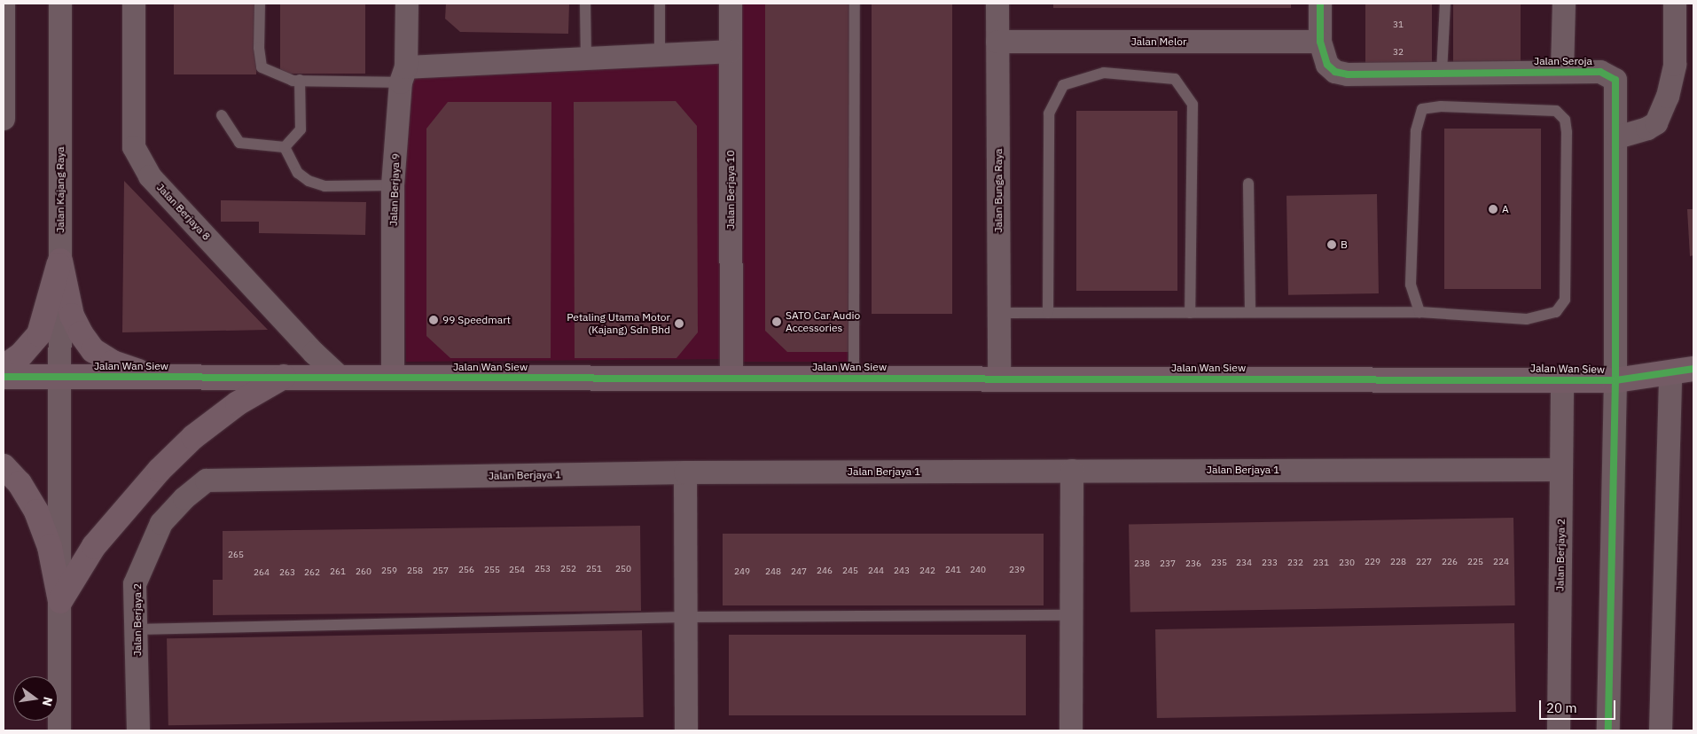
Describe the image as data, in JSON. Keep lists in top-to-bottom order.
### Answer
{
  "streets": {
    "street": [
      "Jalan Melor",
      "Jalan Seroja",
      "Jalan Kajang Raya",
      "Jalan Berjaya 9",
      "Jalan Berjaya 10",
      "Jalan Bunga Raya",
      "Jalan Berjaya 8",
      "Jalan Wan Siew",
      "Jalan Berjaya 1",
      "Jalan Berjaya 2"
    ]
  },
  "crossings": [
    ["Jalan Melor", "Jalan Seroja"],
    ["Jalan Melor", "Jalan Bunga Raya"],
    ["Jalan Seroja", "Jalan Wan Siew"],
    ["Jalan Kajang Raya", "Jalan Wan Siew"],
    ["Jalan Berjaya 9", "Jalan Wan Siew"],
    ["Jalan Berjaya 10", "Jalan Wan Siew"],
    ["Jalan Bunga Raya", "Jalan Wan Siew"],
    ["Jalan Berjaya 8", "Jalan Wan Siew"],
    ["Jalan Wan Siew", "Jalan Berjaya 2"],
    ["Jalan Berjaya 1", "Jalan Berjaya 2"]
  ],
  "places": [
    "A",
    "B",
    "99 Speedmart",
    "SATO Car Audio Accessories",
    "Petaling Utama Motor (Kajang) Sdn Bhd"
  ],
  "house_numbers": [
    "31",
    "32",
    "265",
    "229",
    "228",
    "227",
    "226",
    "225",
    "224",
    "235",
    "234",
    "233",
    "232",
    "231",
    "230",
    "238",
    "237",
    "236",
    "253",
    "252",
    "251",
    "250",
    "256",
    "255",
    "254",
    "241",
    "240",
    "239",
    "259",
    "258",
    "257",
    "246",
    "245",
    "244",
    "243",
    "242",
    "261",
    "260",
    "249",
    "248",
    "247",
    "264",
    "263",
    "262"
  ],
  "scale_bar": "20 m",
  "north": "right"
}
